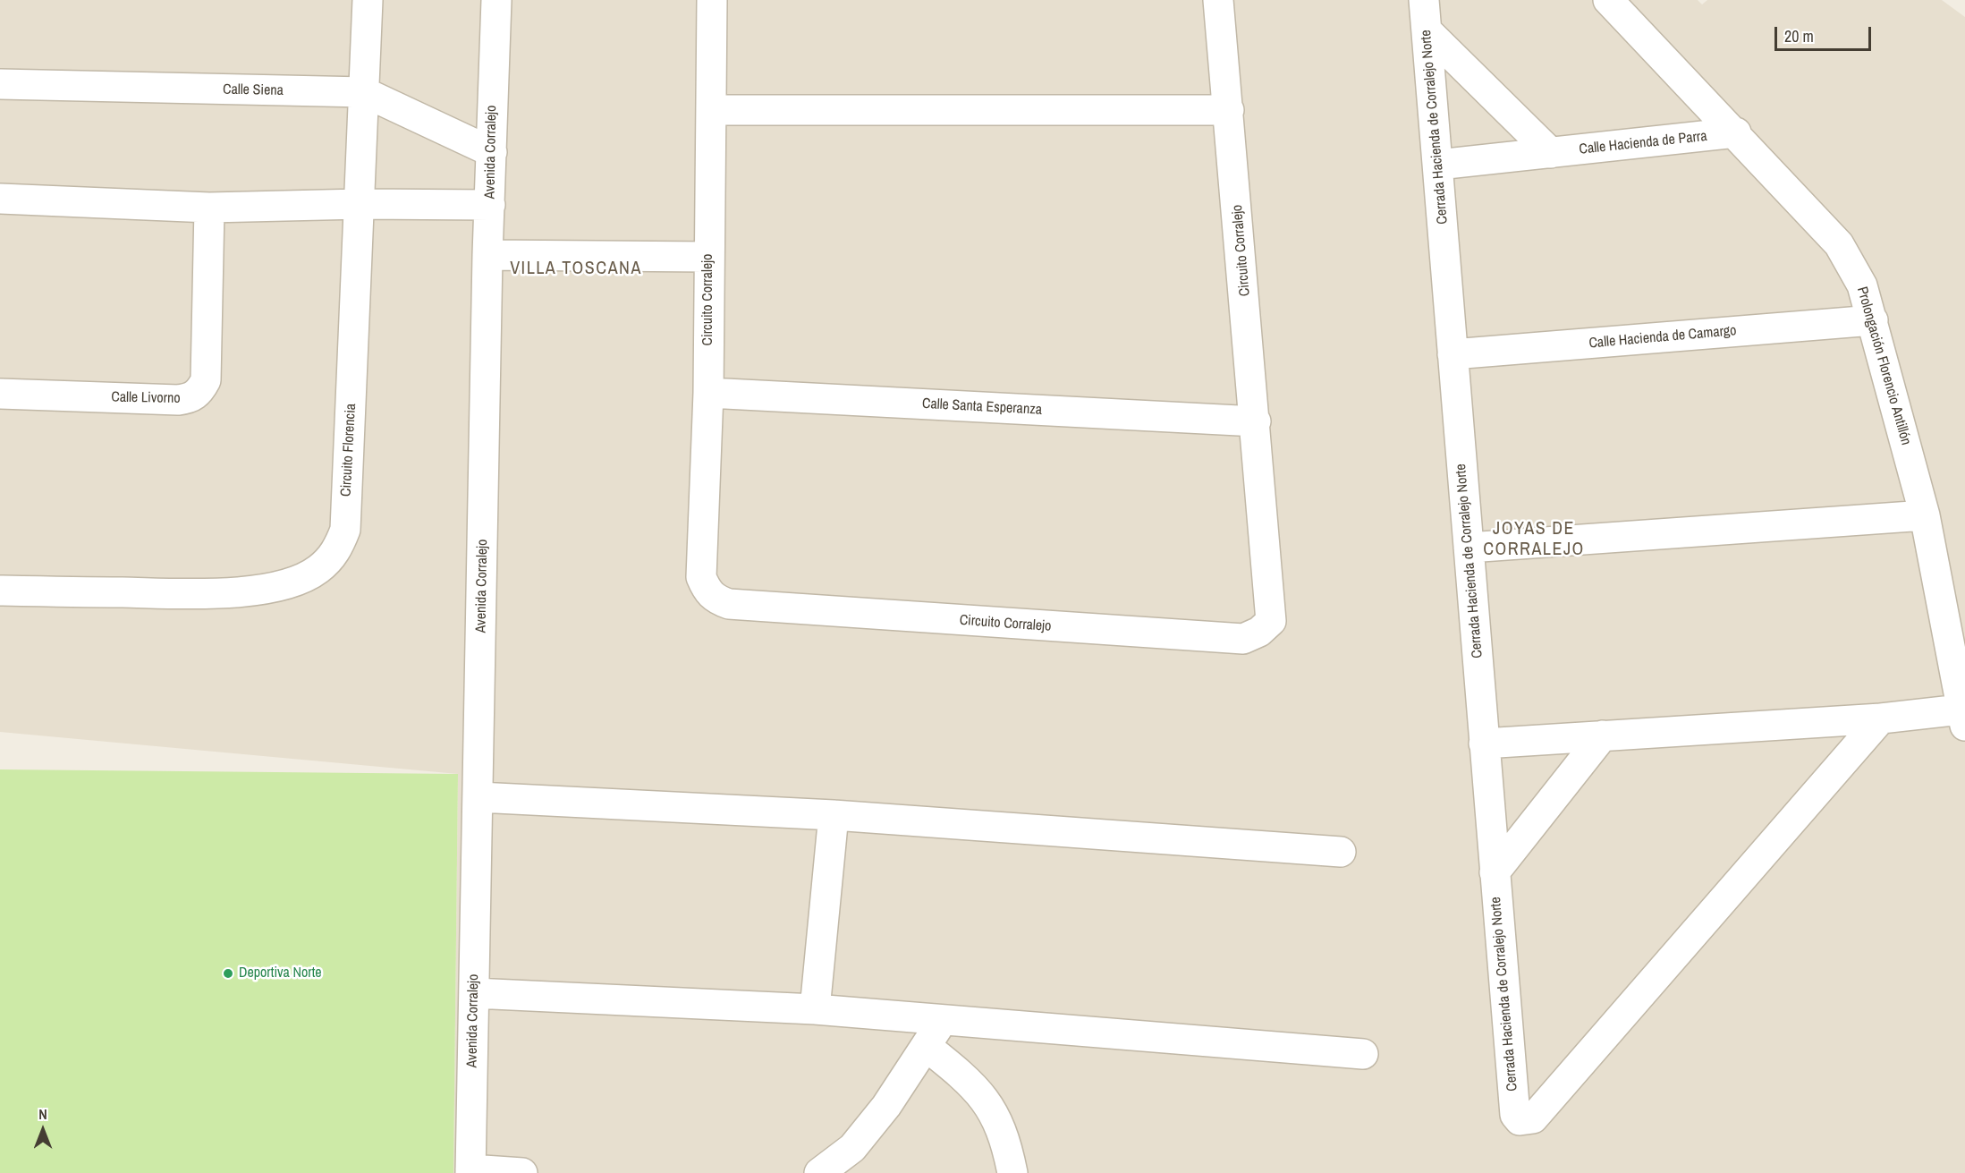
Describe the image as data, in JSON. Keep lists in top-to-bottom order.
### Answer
{
  "streets": {
    "street": [
      "Calle Siena",
      "Cerrada Hacienda de Corralejo Norte",
      "Calle Hacienda de Parra",
      "Avenida Corralejo",
      "Circuito Corralejo",
      "Calle Hacienda de Camargo",
      "Prolongación Florencio Antillón",
      "Calle Livorno",
      "Calle Santa Esperanza",
      "Circuito Florencia"
    ]
  },
  "crossings": [
    ["Calle Siena", "Avenida Corralejo"],
    ["Calle Siena", "Circuito Florencia"],
    ["Cerrada Hacienda de Corralejo Norte", "Calle Hacienda de Parra"],
    ["Cerrada Hacienda de Corralejo Norte", "Calle Hacienda de Camargo"],
    ["Calle Hacienda de Parra", "Prolongación Florencio Antillón"],
    ["Circuito Corralejo", "Calle Santa Esperanza"],
    ["Calle Hacienda de Camargo", "Prolongación Florencio Antillón"]
  ],
  "districts": ["VILLA TOSCANA", "JOYAS DE CORRALEJO"],
  "places": ["Deportiva Norte"],
  "scale_bar": "20 m",
  "north": "top"
}
